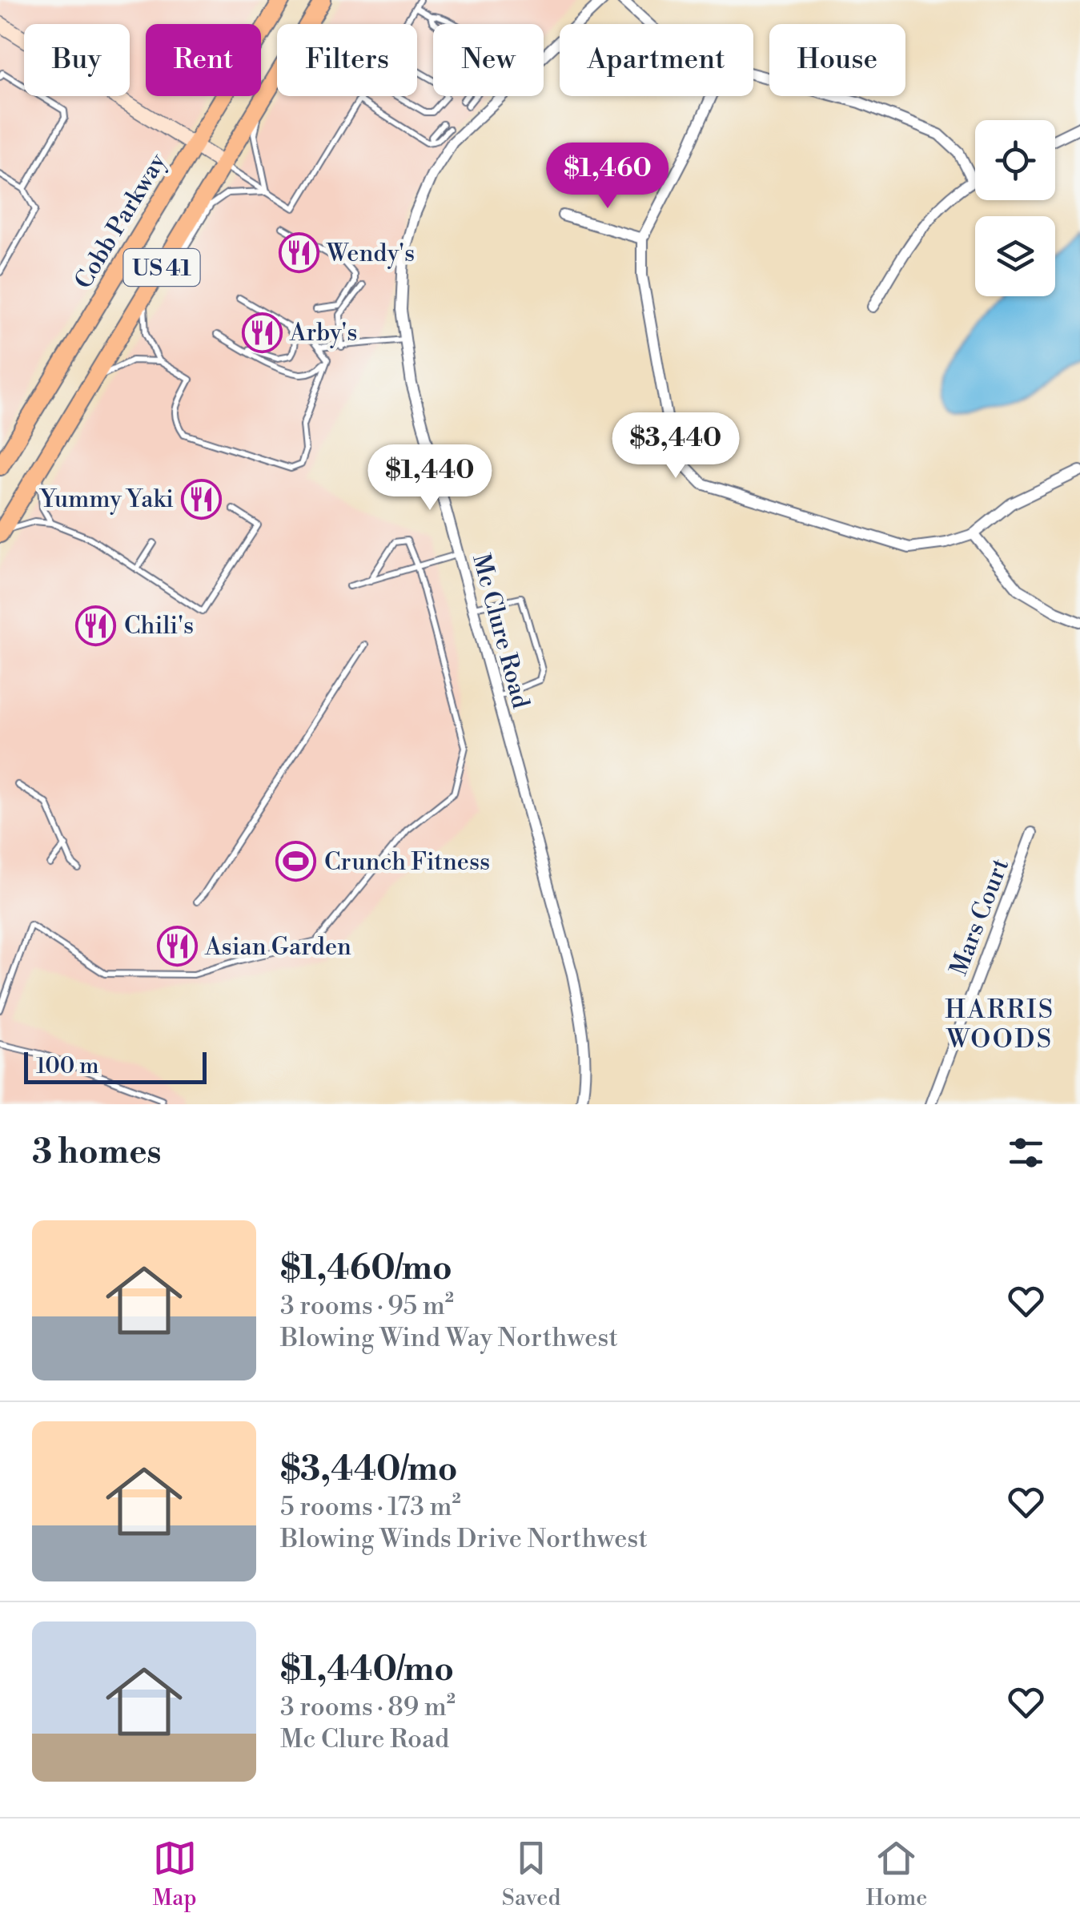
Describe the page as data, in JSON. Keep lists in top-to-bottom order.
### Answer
{
  "streets": {
    "main road": ["Cobb Parkway", "US 41"],
    "street": ["Mc Clure Road", "Mars Court"]
  },
  "districts": ["HARRIS WOODS"],
  "places": {
    "restaurant": [
      "Wendy's",
      "Arby's",
      "Yummy Yaki",
      "Chili's",
      "Asian Garden"
    ],
    "sports": ["Crunch Fitness"]
  },
  "scale_bar": "100 m",
  "page": {
    "chip": [
      "Buy",
      "Rent",
      "Filters",
      "New",
      "Apartment",
      "House"
    ],
    "price": ["$1,460", "$3,440", "$1,440"],
    "scale": "100 m",
    "heading": "3 homes",
    "list": [
      {
        "name": "$1,460/mo",
        "note": "3 rooms · 95 m² · Blowing Wind Way Northwest"
      },
      {
        "name": "$3,440/mo",
        "note": "5 rooms · 173 m² · Blowing Winds Drive Northwest"
      },
      {
        "name": "$1,440/mo",
        "note": "3 rooms · 89 m² · Mc Clure Road"
      }
    ],
    "tabs": ["Map", "Saved", "Home"]
  }
}
